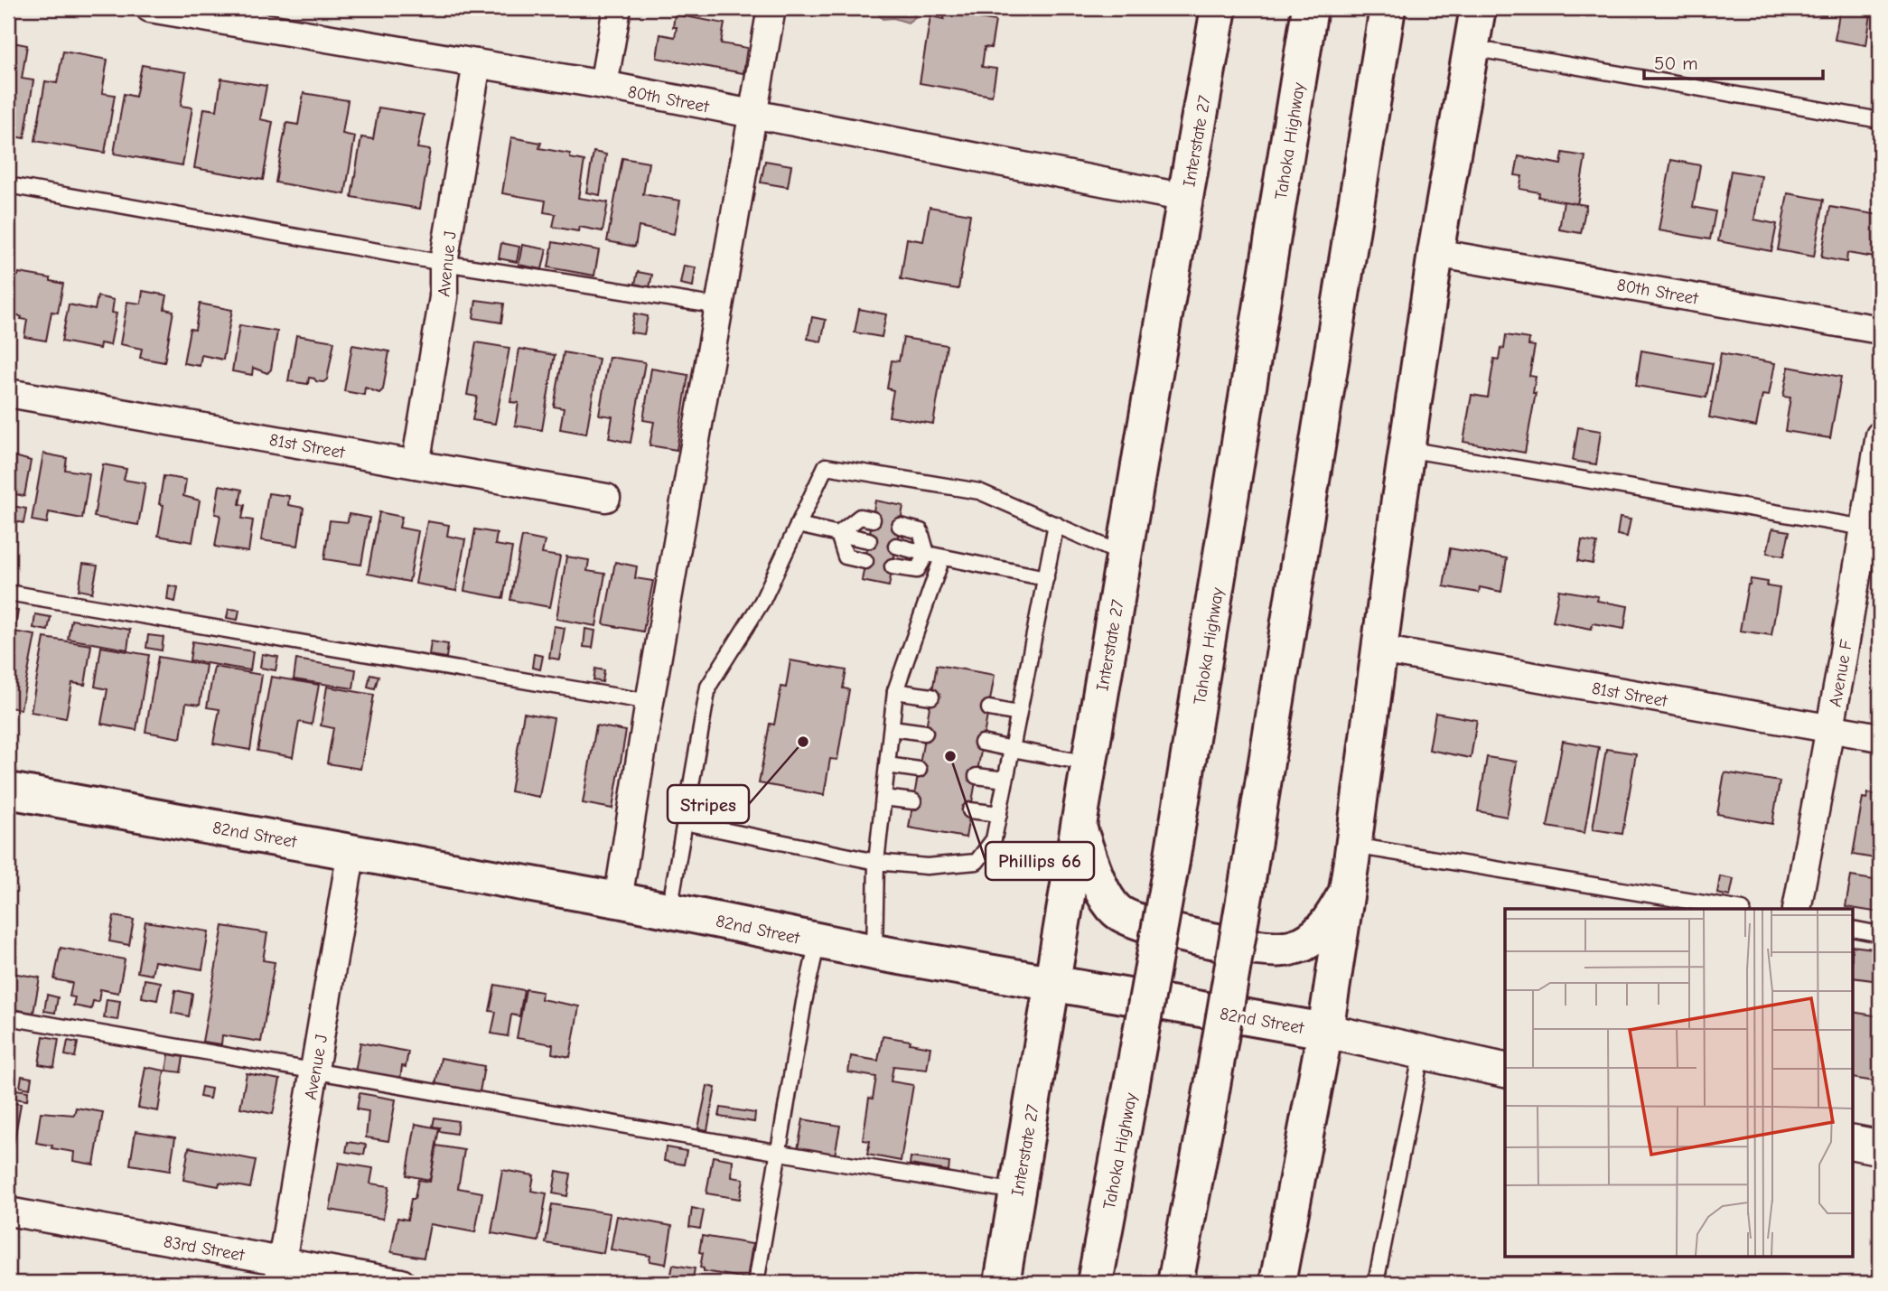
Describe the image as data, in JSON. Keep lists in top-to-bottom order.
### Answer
{
  "streets": {
    "main road": ["Interstate 27", "Tahoka Highway", "82nd Street"],
    "street": [
      "80th Street",
      "Avenue J",
      "81st Street",
      "Avenue F",
      "83rd Street"
    ]
  },
  "crossings": [
    ["80th Street", "Interstate 27"],
    ["80th Street", "Avenue J"],
    ["Interstate 27", "82nd Street"],
    ["Avenue J", "81st Street"],
    ["Avenue J", "82nd Street"],
    ["Avenue J", "83rd Street"],
    ["81st Street", "Avenue F"]
  ],
  "places": ["Stripes", "Phillips 66"],
  "scale_bar": "50 m"
}
